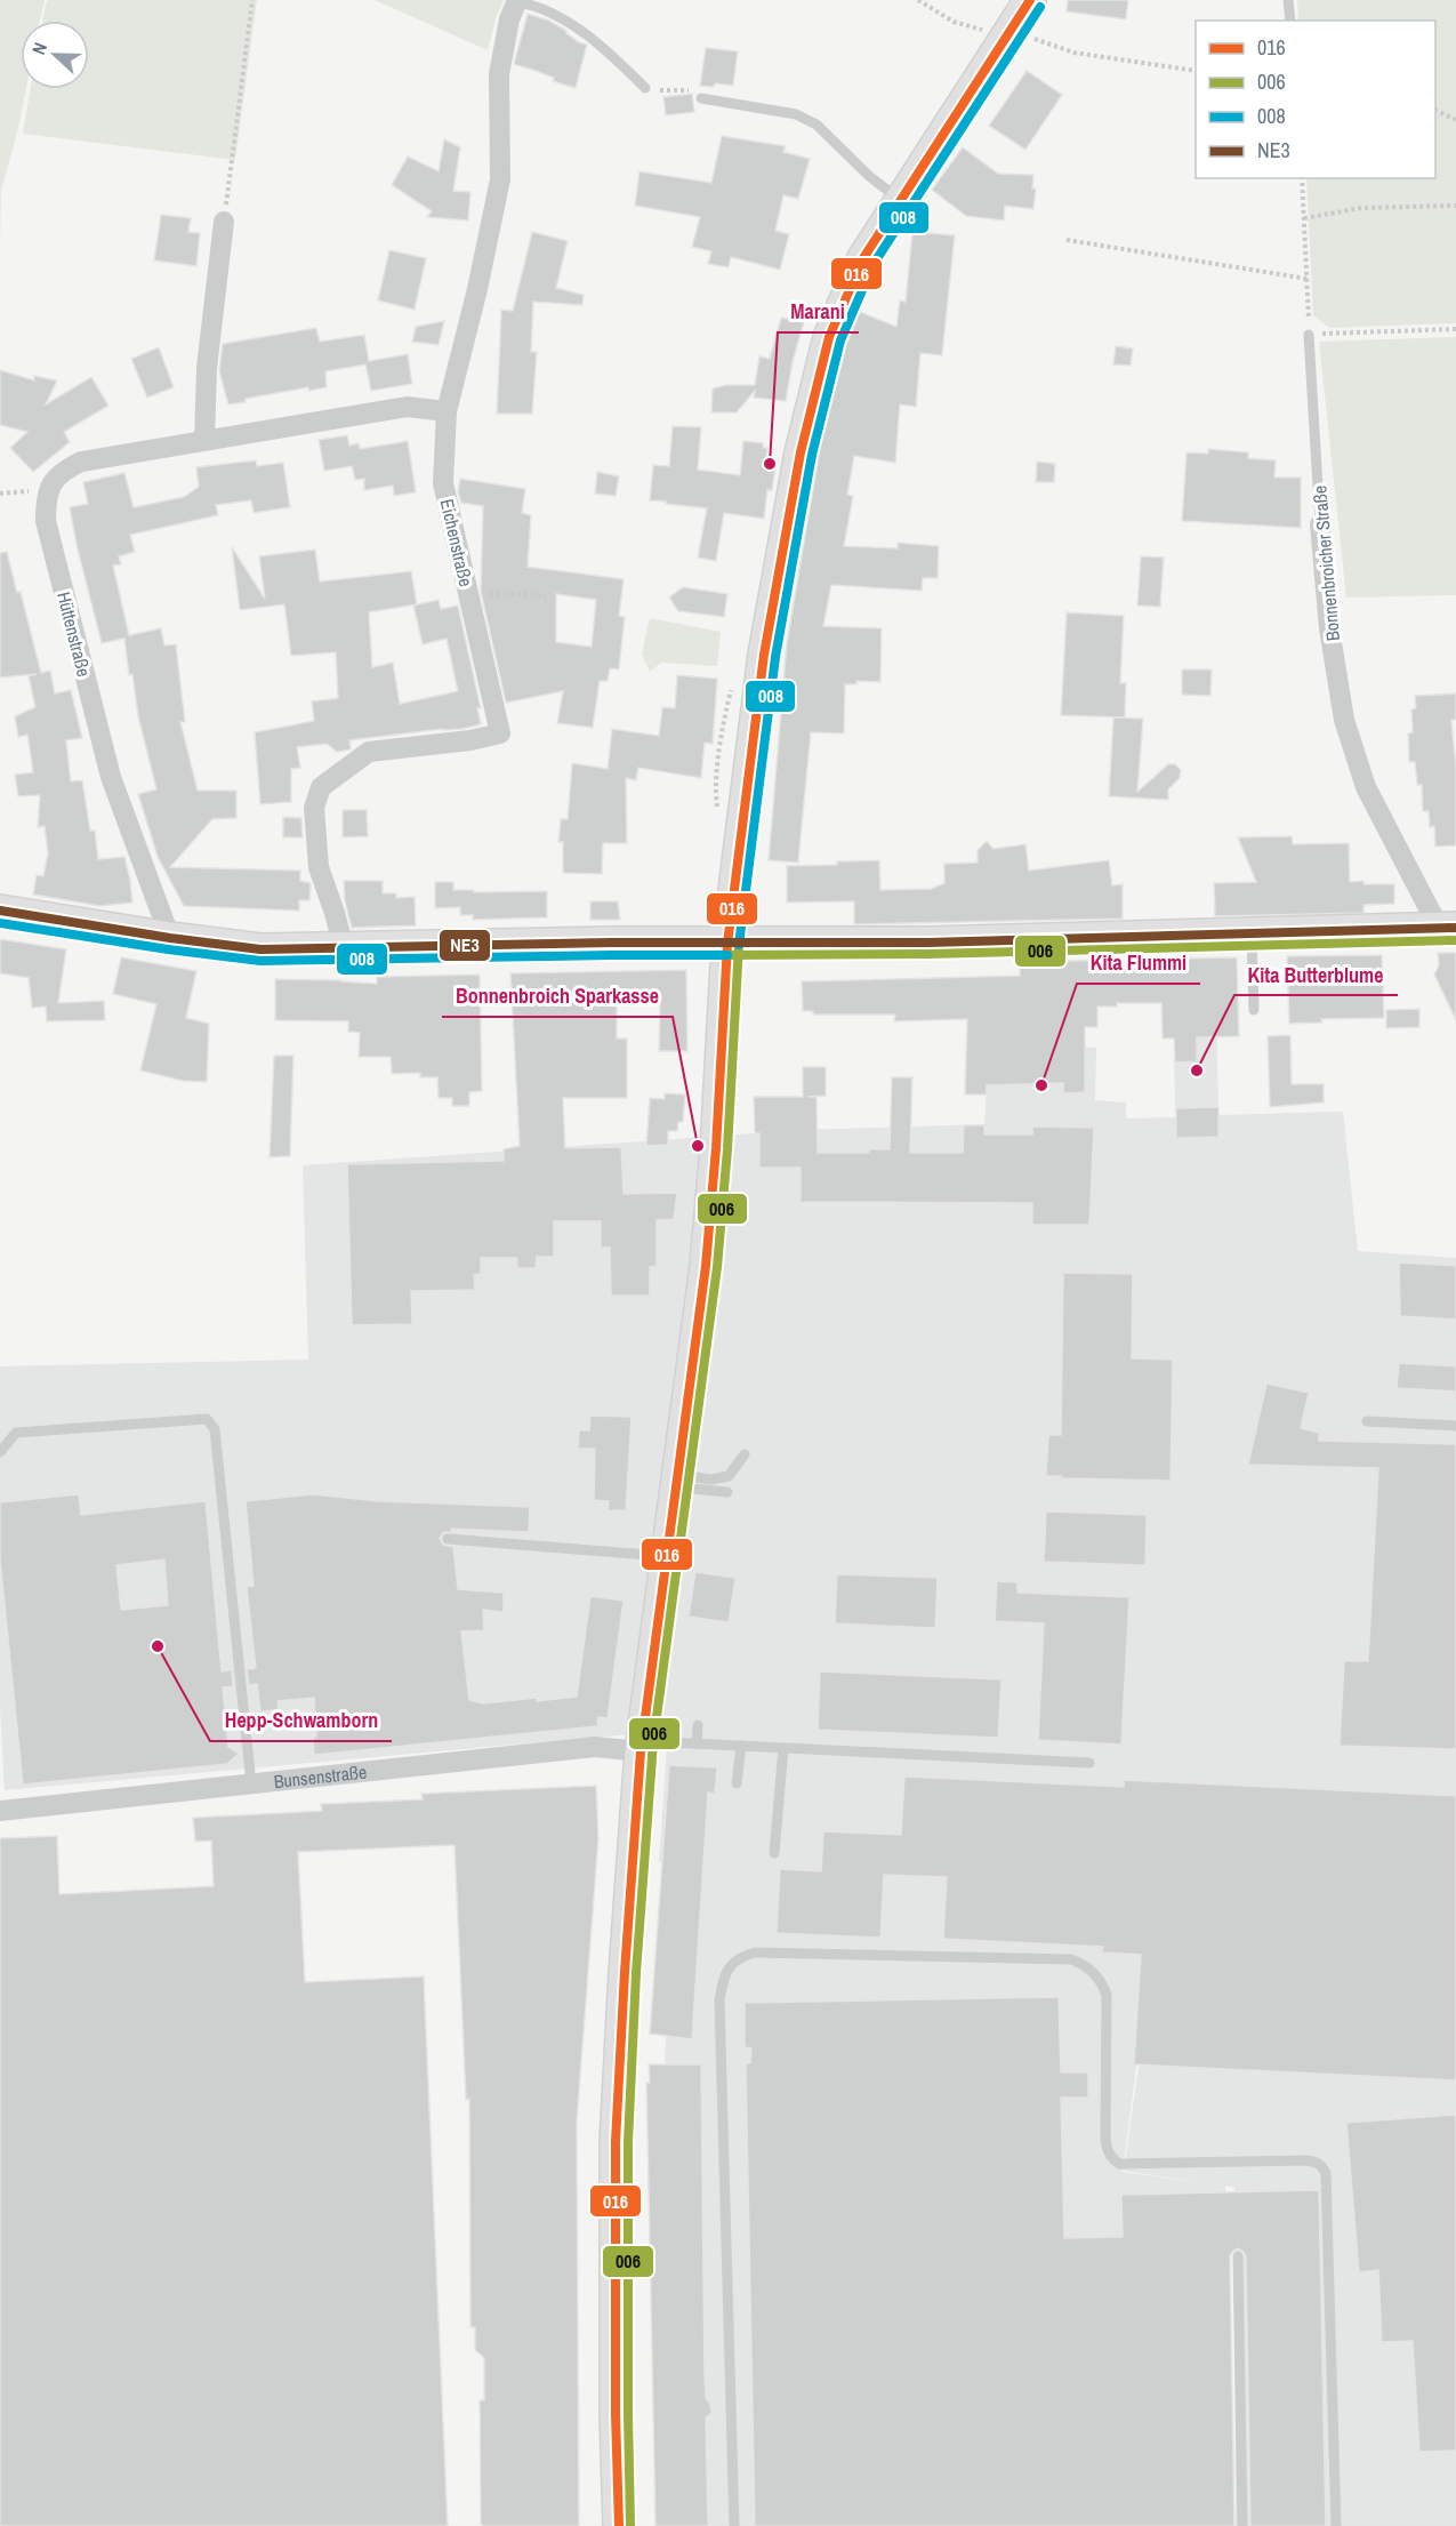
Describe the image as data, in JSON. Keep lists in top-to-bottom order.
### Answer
{
  "streets": {
    "street": [
      "Eichenstraße",
      "Bonnenbroicher Straße",
      "Hüttenstraße",
      "Bunsenstraße"
    ]
  },
  "places": [
    "Marani",
    "Kita Butterblume",
    "Kita Flummi",
    "Bonnenbroich Sparkasse",
    "Hepp-Schwamborn"
  ],
  "lines": [
    "transit line 016",
    "transit line 008",
    "transit line NE3",
    "transit line 006"
  ],
  "legend": [
    "016",
    "006",
    "008",
    "NE3"
  ],
  "north": "left"
}
